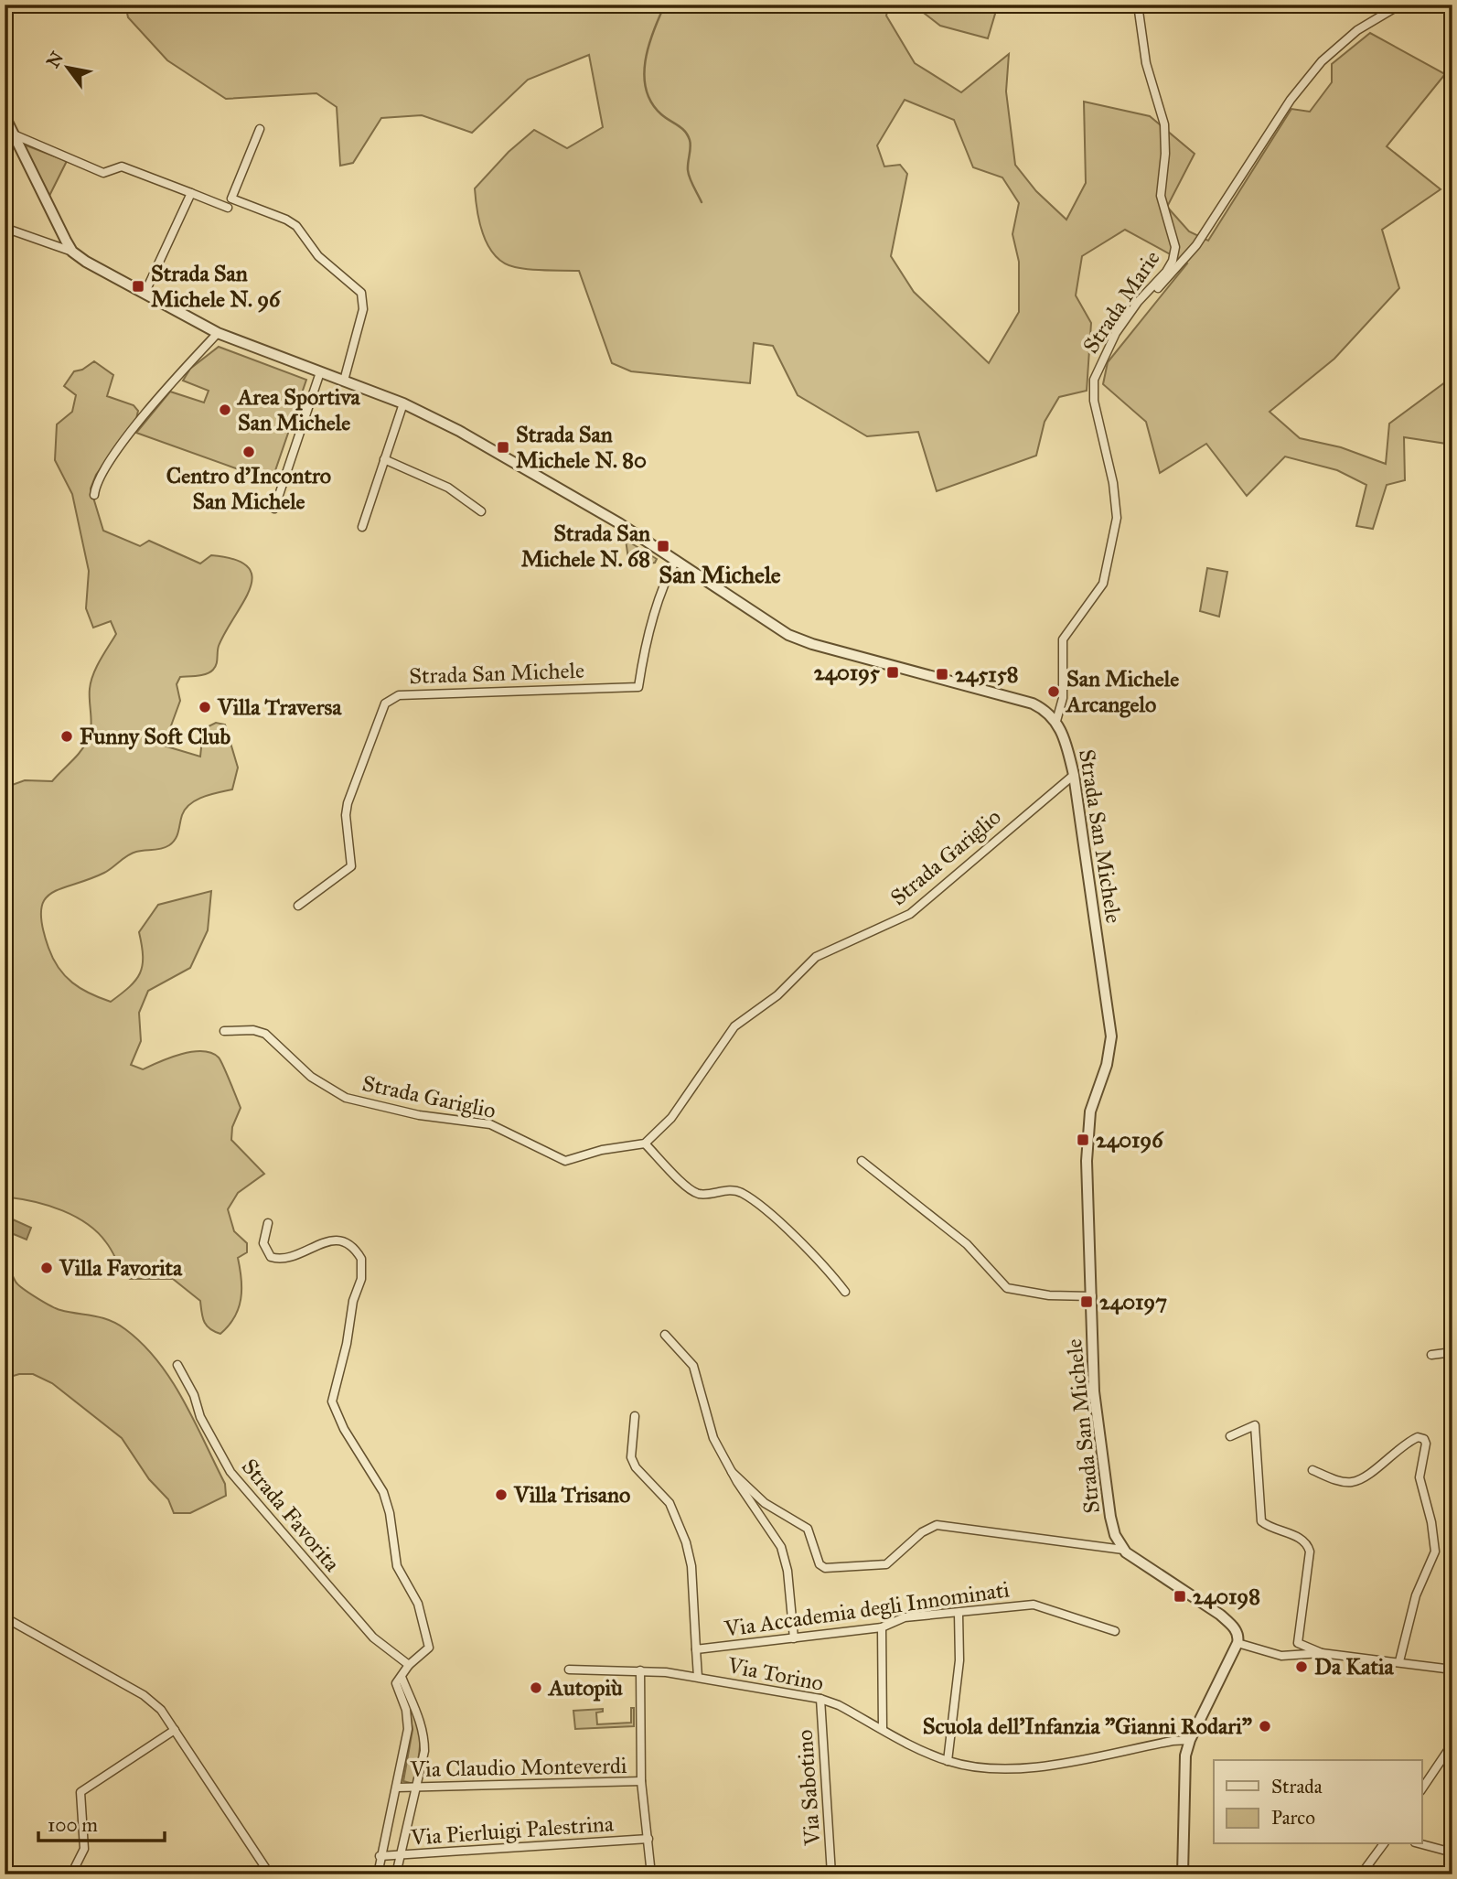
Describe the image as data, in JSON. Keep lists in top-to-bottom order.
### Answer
{
  "streets": {
    "street": [
      "Strada Marie",
      "Strada San Michele",
      "Strada Gariglio",
      "Strada Favorita",
      "Via Accademia degli Innominati",
      "Via Torino",
      "Via Claudio Monteverdi",
      "Via Sabotino",
      "Via Pierluigi Palestrina"
    ]
  },
  "crossings": [
    ["Strada Marie", "Strada San Michele"],
    ["Strada San Michele", "Strada Gariglio"],
    ["Via Accademia degli Innominati", "Via Torino"],
    ["Via Torino", "Via Sabotino"]
  ],
  "districts": ["San Michele"],
  "places": {
    "transit": [
      "Strada San Michele N. 96",
      "Strada San Michele N. 80",
      "Strada San Michele N. 68",
      "240195",
      "245158",
      "240196",
      "240197",
      "240198"
    ],
    "other": [
      "Area Sportiva San Michele",
      "Centro d'Incontro San Michele",
      "San Michele Arcangelo",
      "Villa Traversa",
      "Funny Soft Club",
      "Villa Favorita",
      "Villa Trisano",
      "Da Katia",
      "Autopiù",
      "Scuola dell'Infanzia \"Gianni Rodari\""
    ]
  },
  "legend": ["Strada", "Parco"],
  "scale_bar": "100 m",
  "north": "top left"
}
